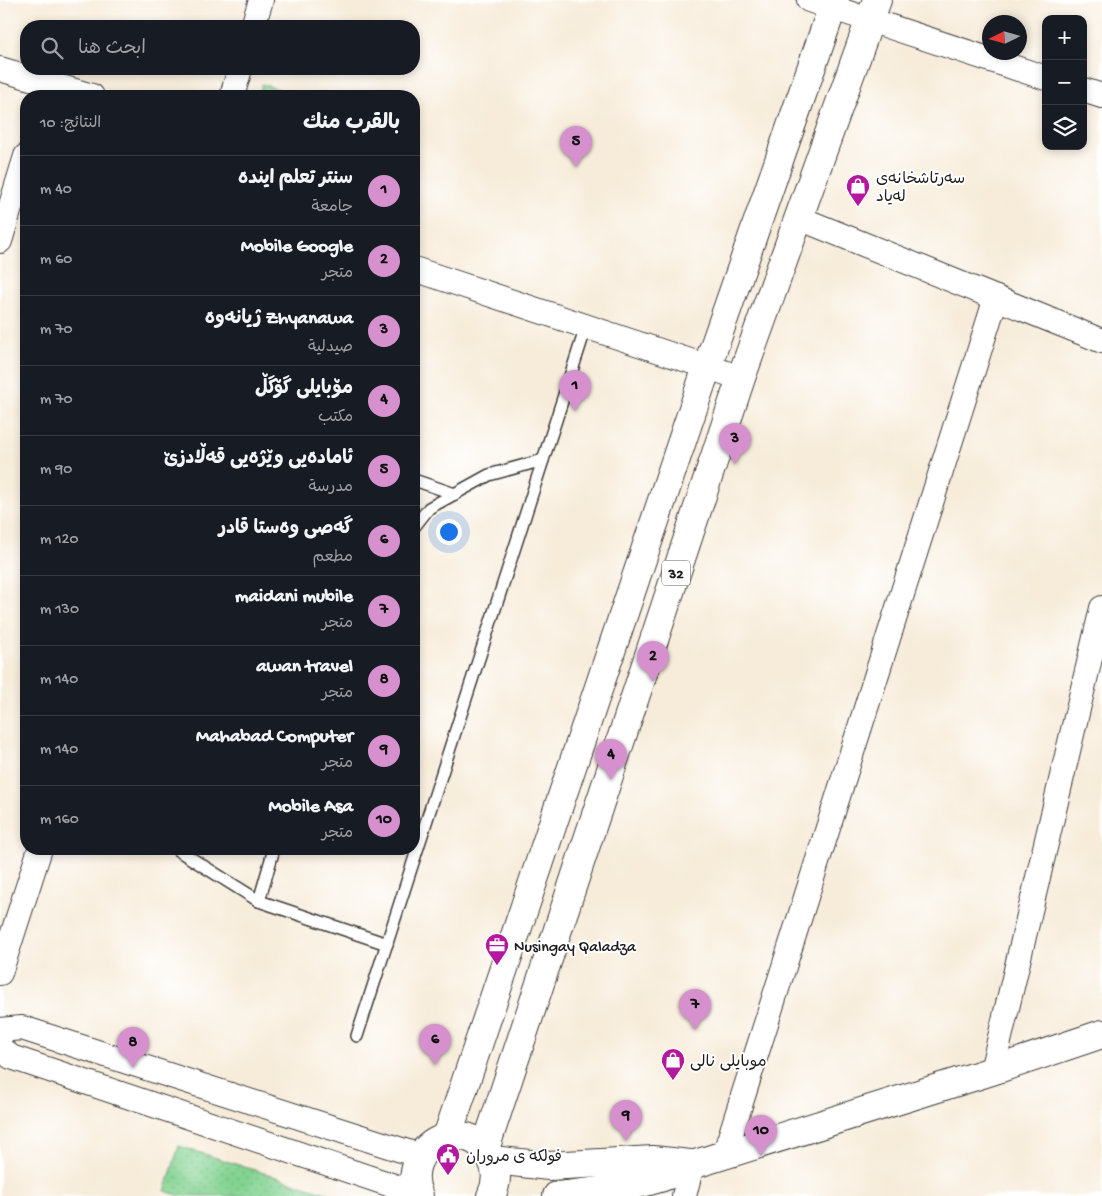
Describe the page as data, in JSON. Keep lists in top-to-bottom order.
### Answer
{
  "streets": {
    "main road": ["32"]
  },
  "places": {
    "shop": ["سەرتاشخانەی لەیاد", "موبايلى نالى"],
    "office": ["Nusingay Qaladza"],
    "public building": ["فولکه ی مروران"]
  },
  "north": "left",
  "page": {
    "map_buttons": ["+", "−"],
    "search": "ابحث هنا",
    "heading": ["بالقرب منك", "النتائج: 10"],
    "pins": [
      "5",
      "1",
      "3",
      "2",
      "4",
      "7",
      "6",
      "8",
      "9",
      "10"
    ],
    "list": [
      {
        "mark": "1",
        "name": "سنتر تعلم اينده",
        "note": "جامعة",
        "value": "40 m"
      },
      {
        "mark": "2",
        "name": "Mobile Google",
        "note": "متجر",
        "value": "60 m"
      },
      {
        "mark": "3",
        "name": "Zhyanawa ژیانەوە",
        "note": "صيدلية",
        "value": "70 m"
      },
      {
        "mark": "4",
        "name": "مۆبایلی گۆگڵ",
        "note": "مكتب",
        "value": "70 m"
      },
      {
        "mark": "5",
        "name": "ئامادەیی وێژەیی قەڵادزێ",
        "note": "مدرسة",
        "value": "90 m"
      },
      {
        "mark": "6",
        "name": "گەصی وەستا قادر",
        "note": "مطعم",
        "value": "120 m"
      },
      {
        "mark": "7",
        "name": "maidani mubile",
        "note": "متجر",
        "value": "130 m"
      },
      {
        "mark": "8",
        "name": "awan travel",
        "note": "متجر",
        "value": "140 m"
      },
      {
        "mark": "9",
        "name": "Mahabad Computer",
        "note": "متجر",
        "value": "140 m"
      },
      {
        "mark": "10",
        "name": "Mobile Asa",
        "note": "متجر",
        "value": "160 m"
      }
    ]
  }
}
